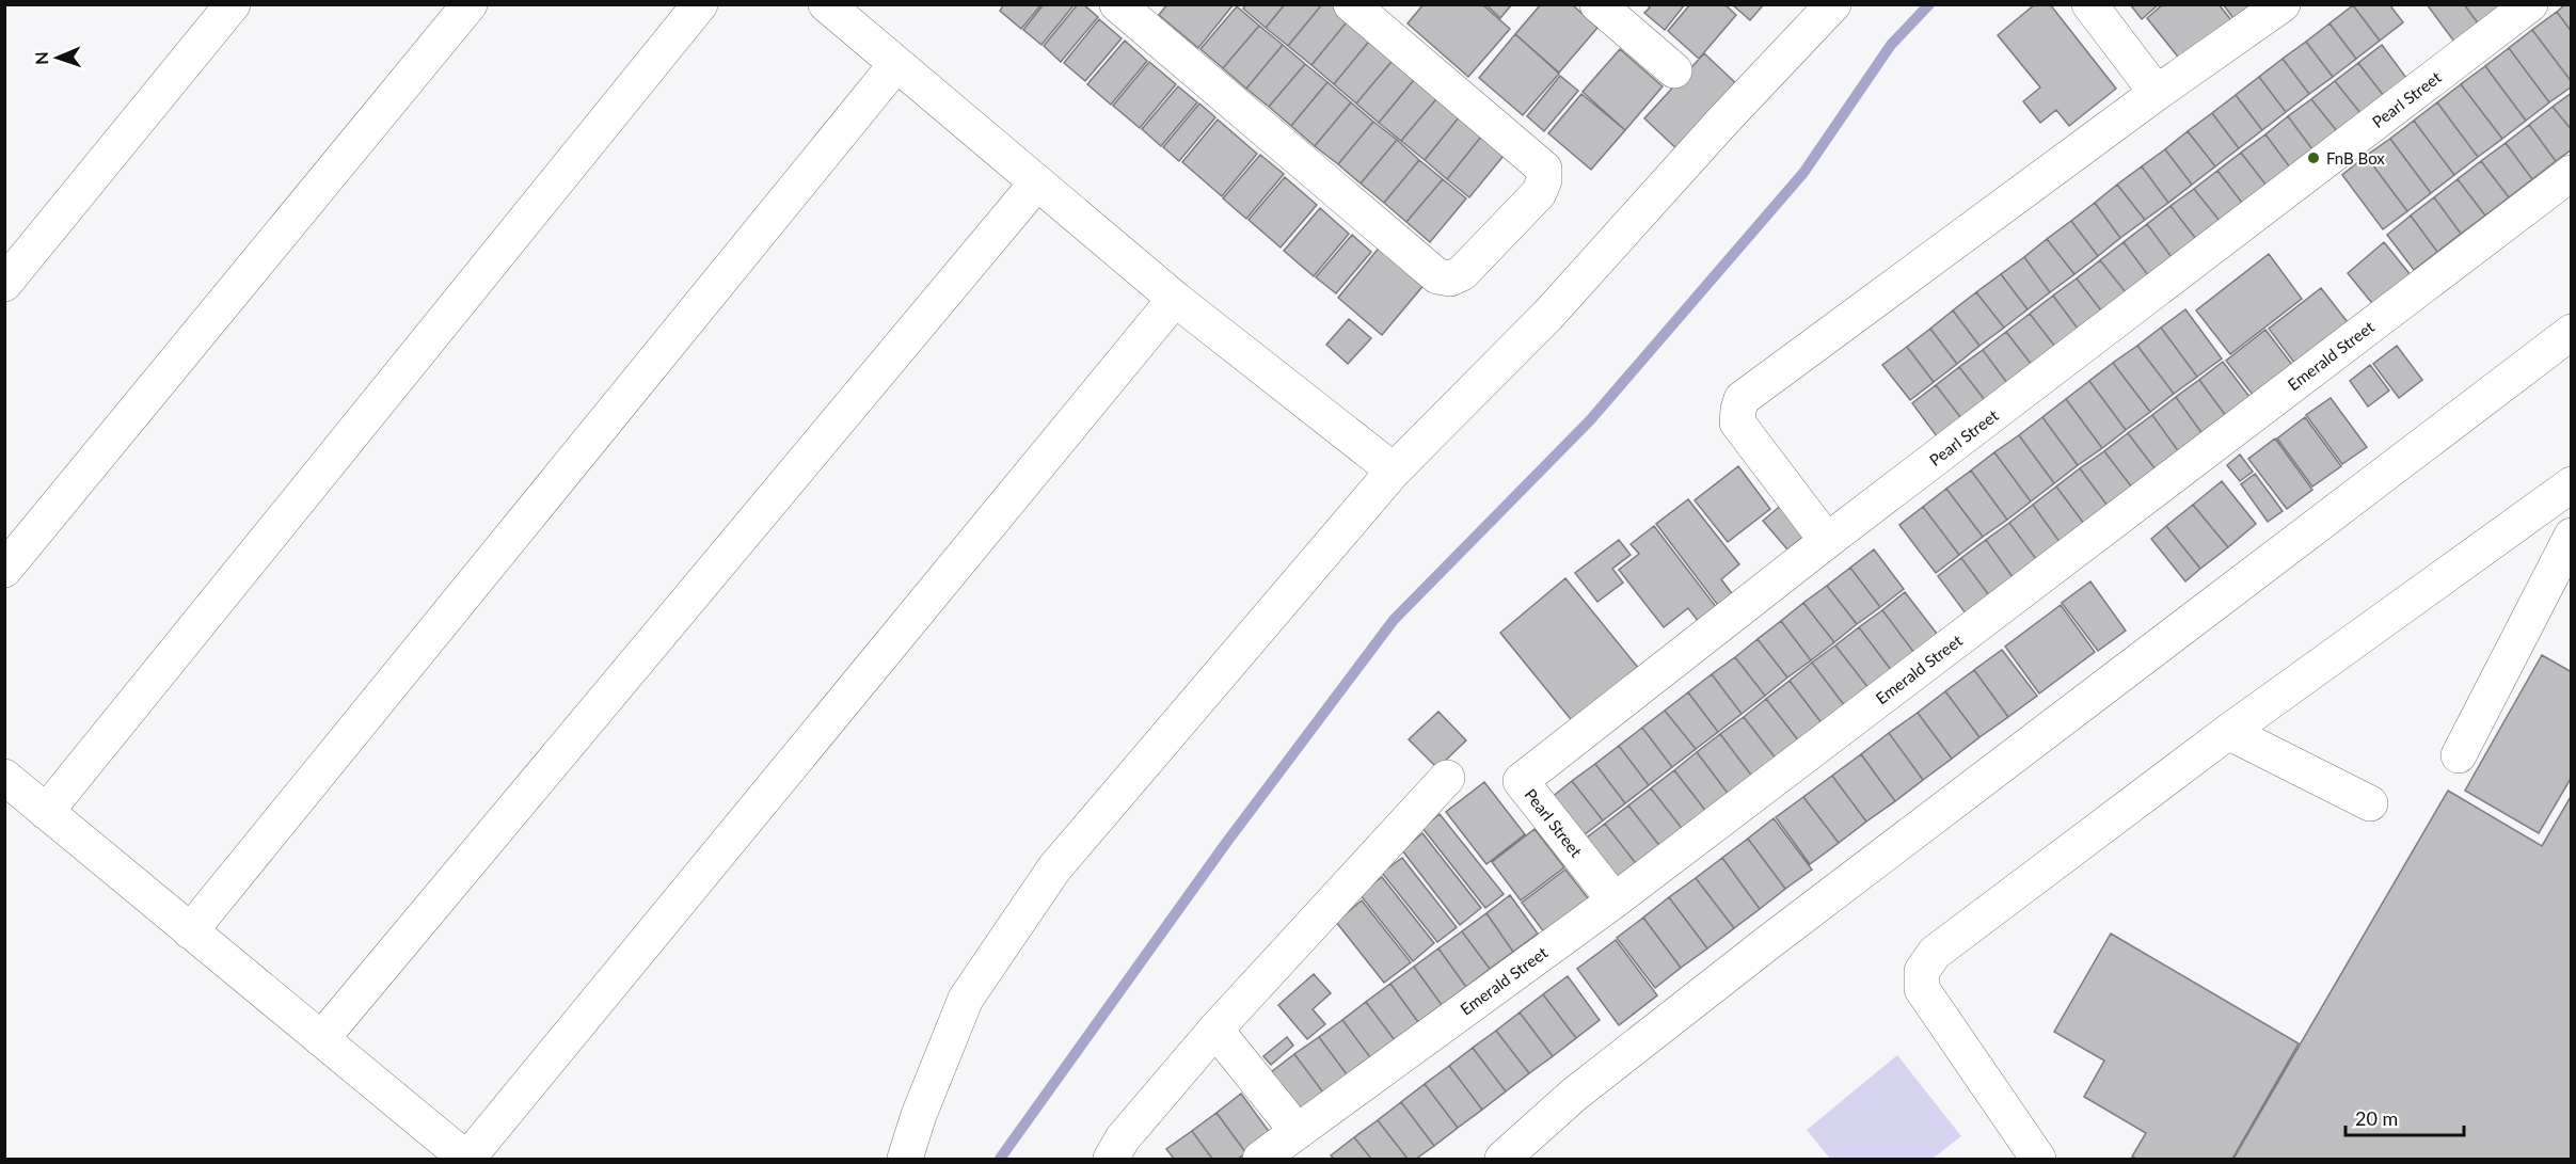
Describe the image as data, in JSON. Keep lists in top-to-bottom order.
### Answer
{
  "streets": {
    "street": ["Pearl Street", "Emerald Street"]
  },
  "crossings": [
    ["Pearl Street", "Emerald Street"]
  ],
  "places": ["FnB Box"],
  "scale_bar": "20 m",
  "north": "left"
}
